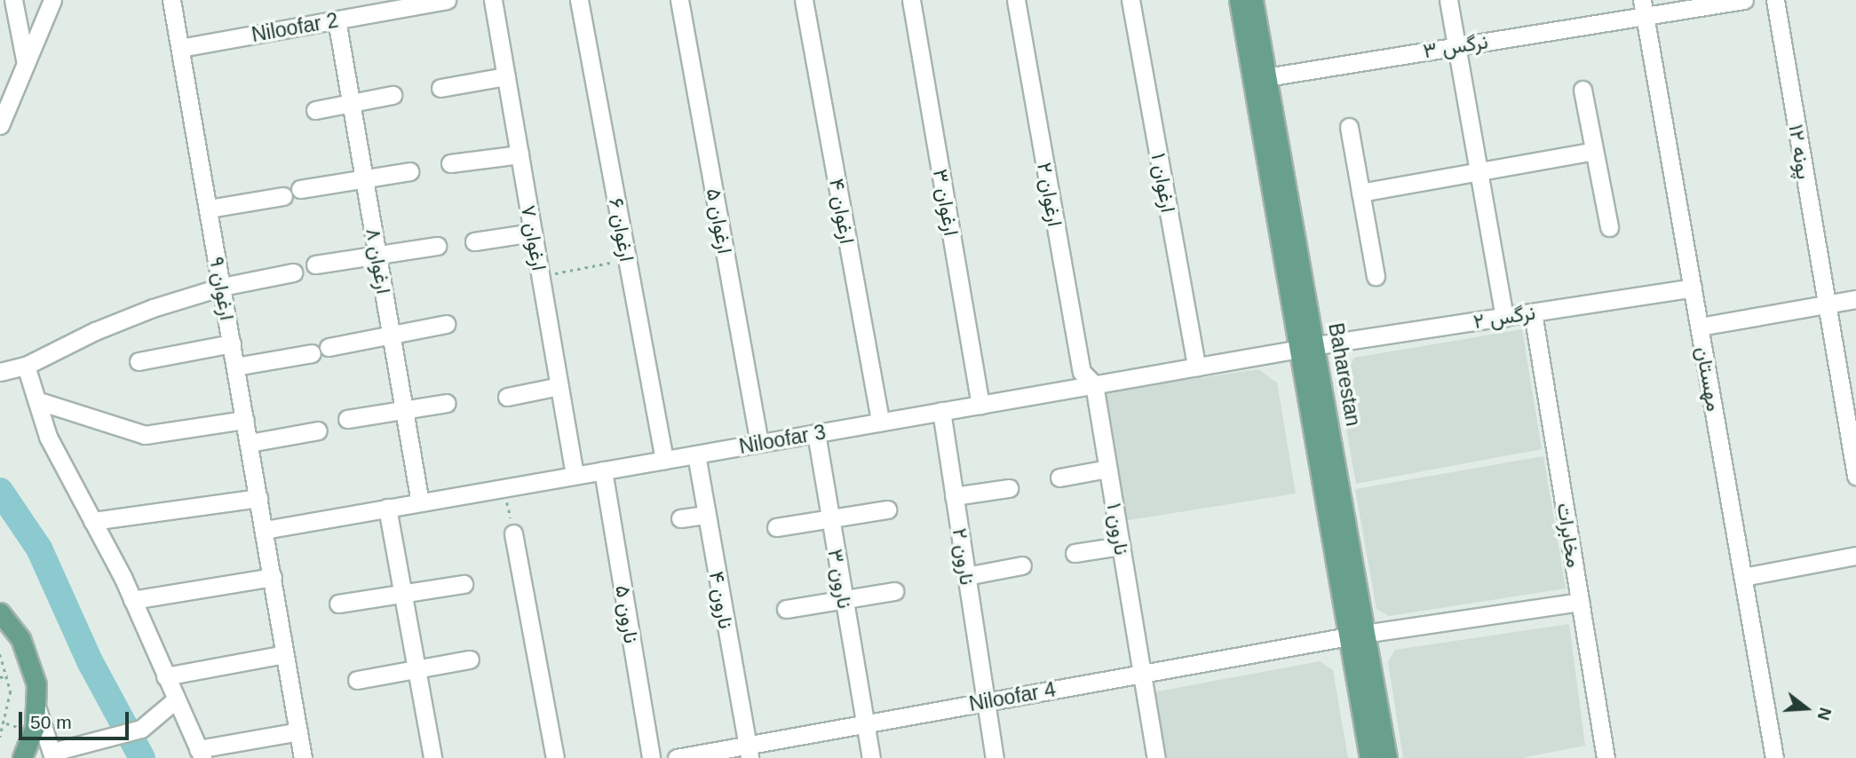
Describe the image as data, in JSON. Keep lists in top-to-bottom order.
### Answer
{
  "streets": {
    "main road": ["Baharestan"],
    "street": [
      "Niloofar 2",
      "نرگس ۳",
      "پونه ۱۲",
      "ارغوان ۱",
      "ارغوان ۲",
      "ارغوان ۳",
      "ارغوان ۴",
      "ارغوان ۵",
      "ارغوان ۶",
      "ارغوان ۷",
      "ارغوان ۸",
      "ارغوان ۹",
      "نرگس ۲",
      "مهستان",
      "Niloofar 3",
      "نارون ۱",
      "مخابرات",
      "نارون ۲",
      "نارون ۳",
      "نارون ۴",
      "نارون ۵",
      "Niloofar 4"
    ]
  },
  "crossings": [
    ["Niloofar 2", "ارغوان ۸"],
    ["Niloofar 2", "ارغوان ۹"],
    ["نرگس ۳", "Baharestan"],
    ["نرگس ۳", "مهستان"],
    ["ارغوان ۱", "Niloofar 3"],
    ["ارغوان ۲", "Niloofar 3"],
    ["ارغوان ۲", "نارون ۱"],
    ["ارغوان ۳", "Niloofar 3"],
    ["ارغوان ۴", "Niloofar 3"],
    ["ارغوان ۵", "Niloofar 3"],
    ["ارغوان ۶", "Niloofar 3"],
    ["ارغوان ۷", "Niloofar 3"],
    ["ارغوان ۸", "Niloofar 3"],
    ["ارغوان ۹", "Niloofar 3"],
    ["نرگس ۲", "Baharestan"],
    ["نرگس ۲", "مهستان"],
    ["نرگس ۲", "Niloofar 3"],
    ["نرگس ۲", "مخابرات"],
    ["Baharestan", "Niloofar 3"],
    ["Baharestan", "Niloofar 4"],
    ["Niloofar 3", "نارون ۱"],
    ["Niloofar 3", "نارون ۲"],
    ["Niloofar 3", "نارون ۳"],
    ["Niloofar 3", "نارون ۴"],
    ["Niloofar 3", "نارون ۵"],
    ["نارون ۱", "Niloofar 4"],
    ["مخابرات", "Niloofar 4"],
    ["نارون ۲", "Niloofar 4"],
    ["نارون ۳", "Niloofar 4"],
    ["نارون ۴", "Niloofar 4"]
  ],
  "scale_bar": "50 m",
  "north": "right"
}
